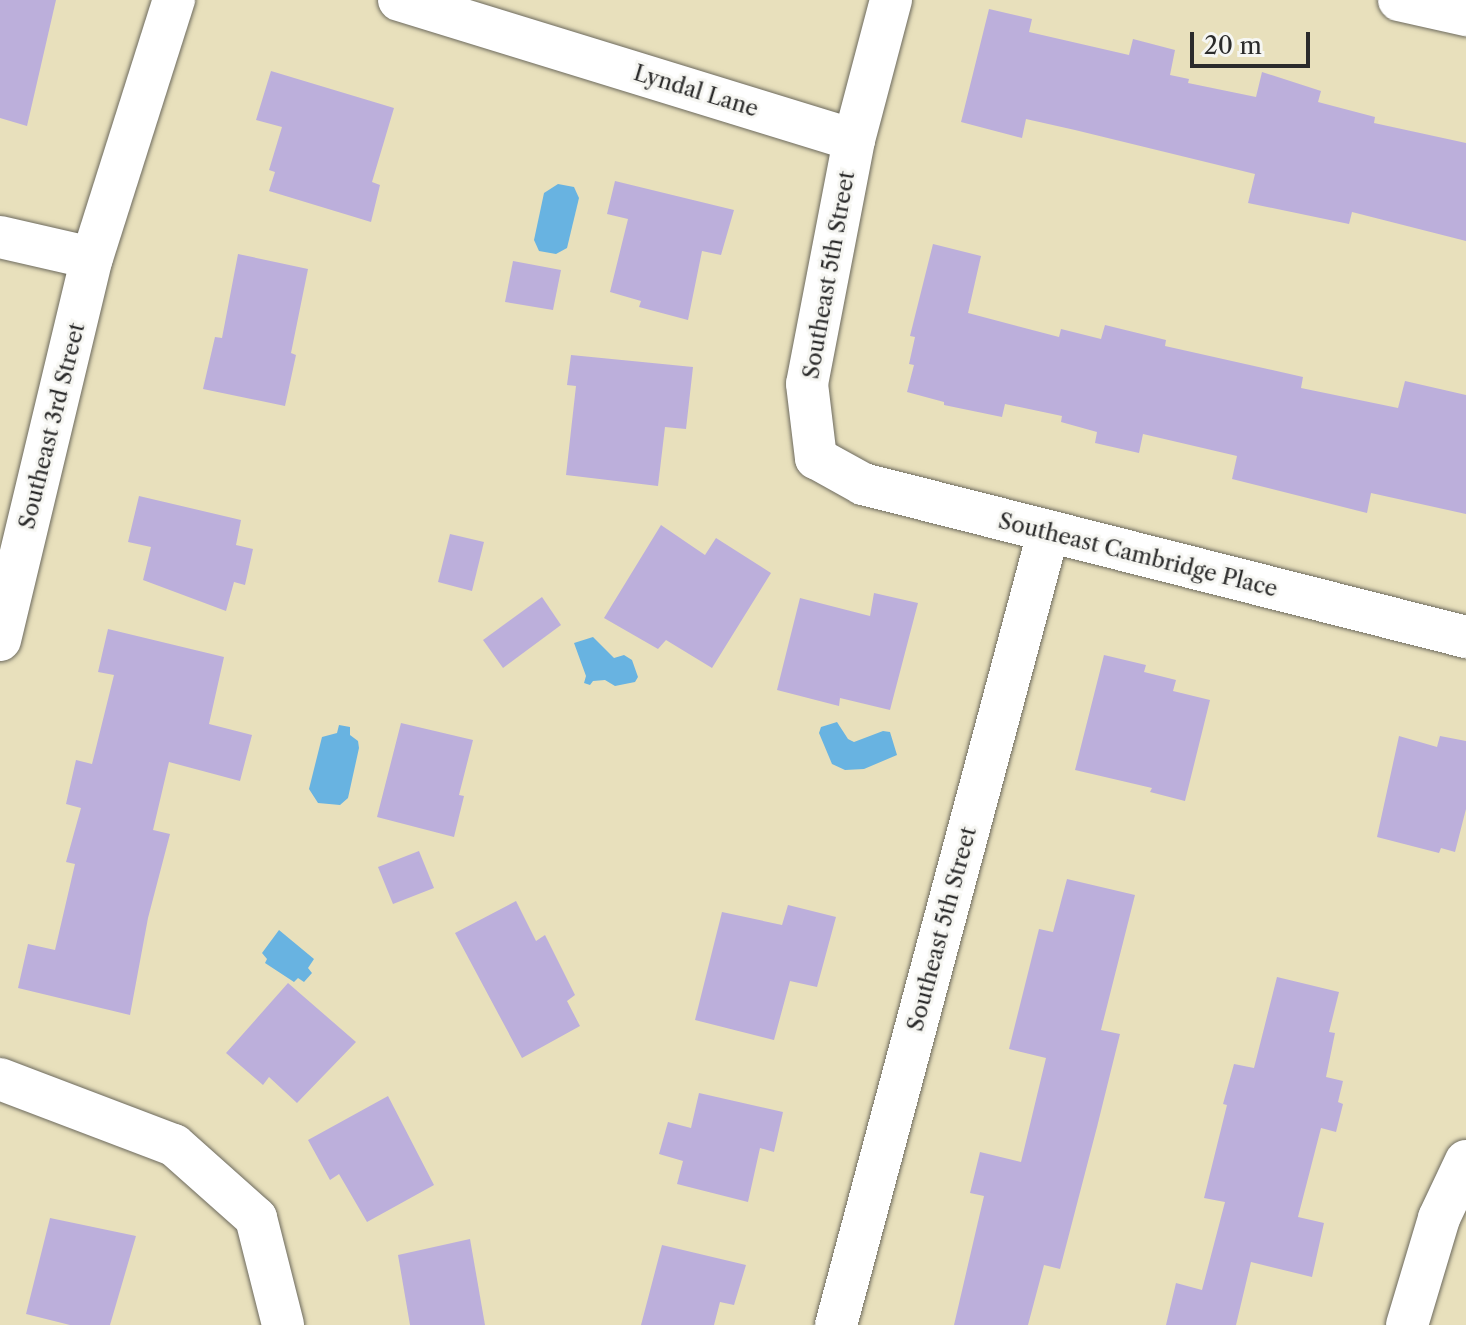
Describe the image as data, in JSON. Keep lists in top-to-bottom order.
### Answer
{
  "streets": {
    "street": [
      "Lyndal Lane",
      "Southeast 5th Street",
      "Southeast 3rd Street",
      "Southeast Cambridge Place"
    ]
  },
  "crossings": [
    ["Lyndal Lane", "Southeast 5th Street"],
    ["Southeast 5th Street", "Southeast Cambridge Place"]
  ],
  "scale_bar": "20 m"
}
